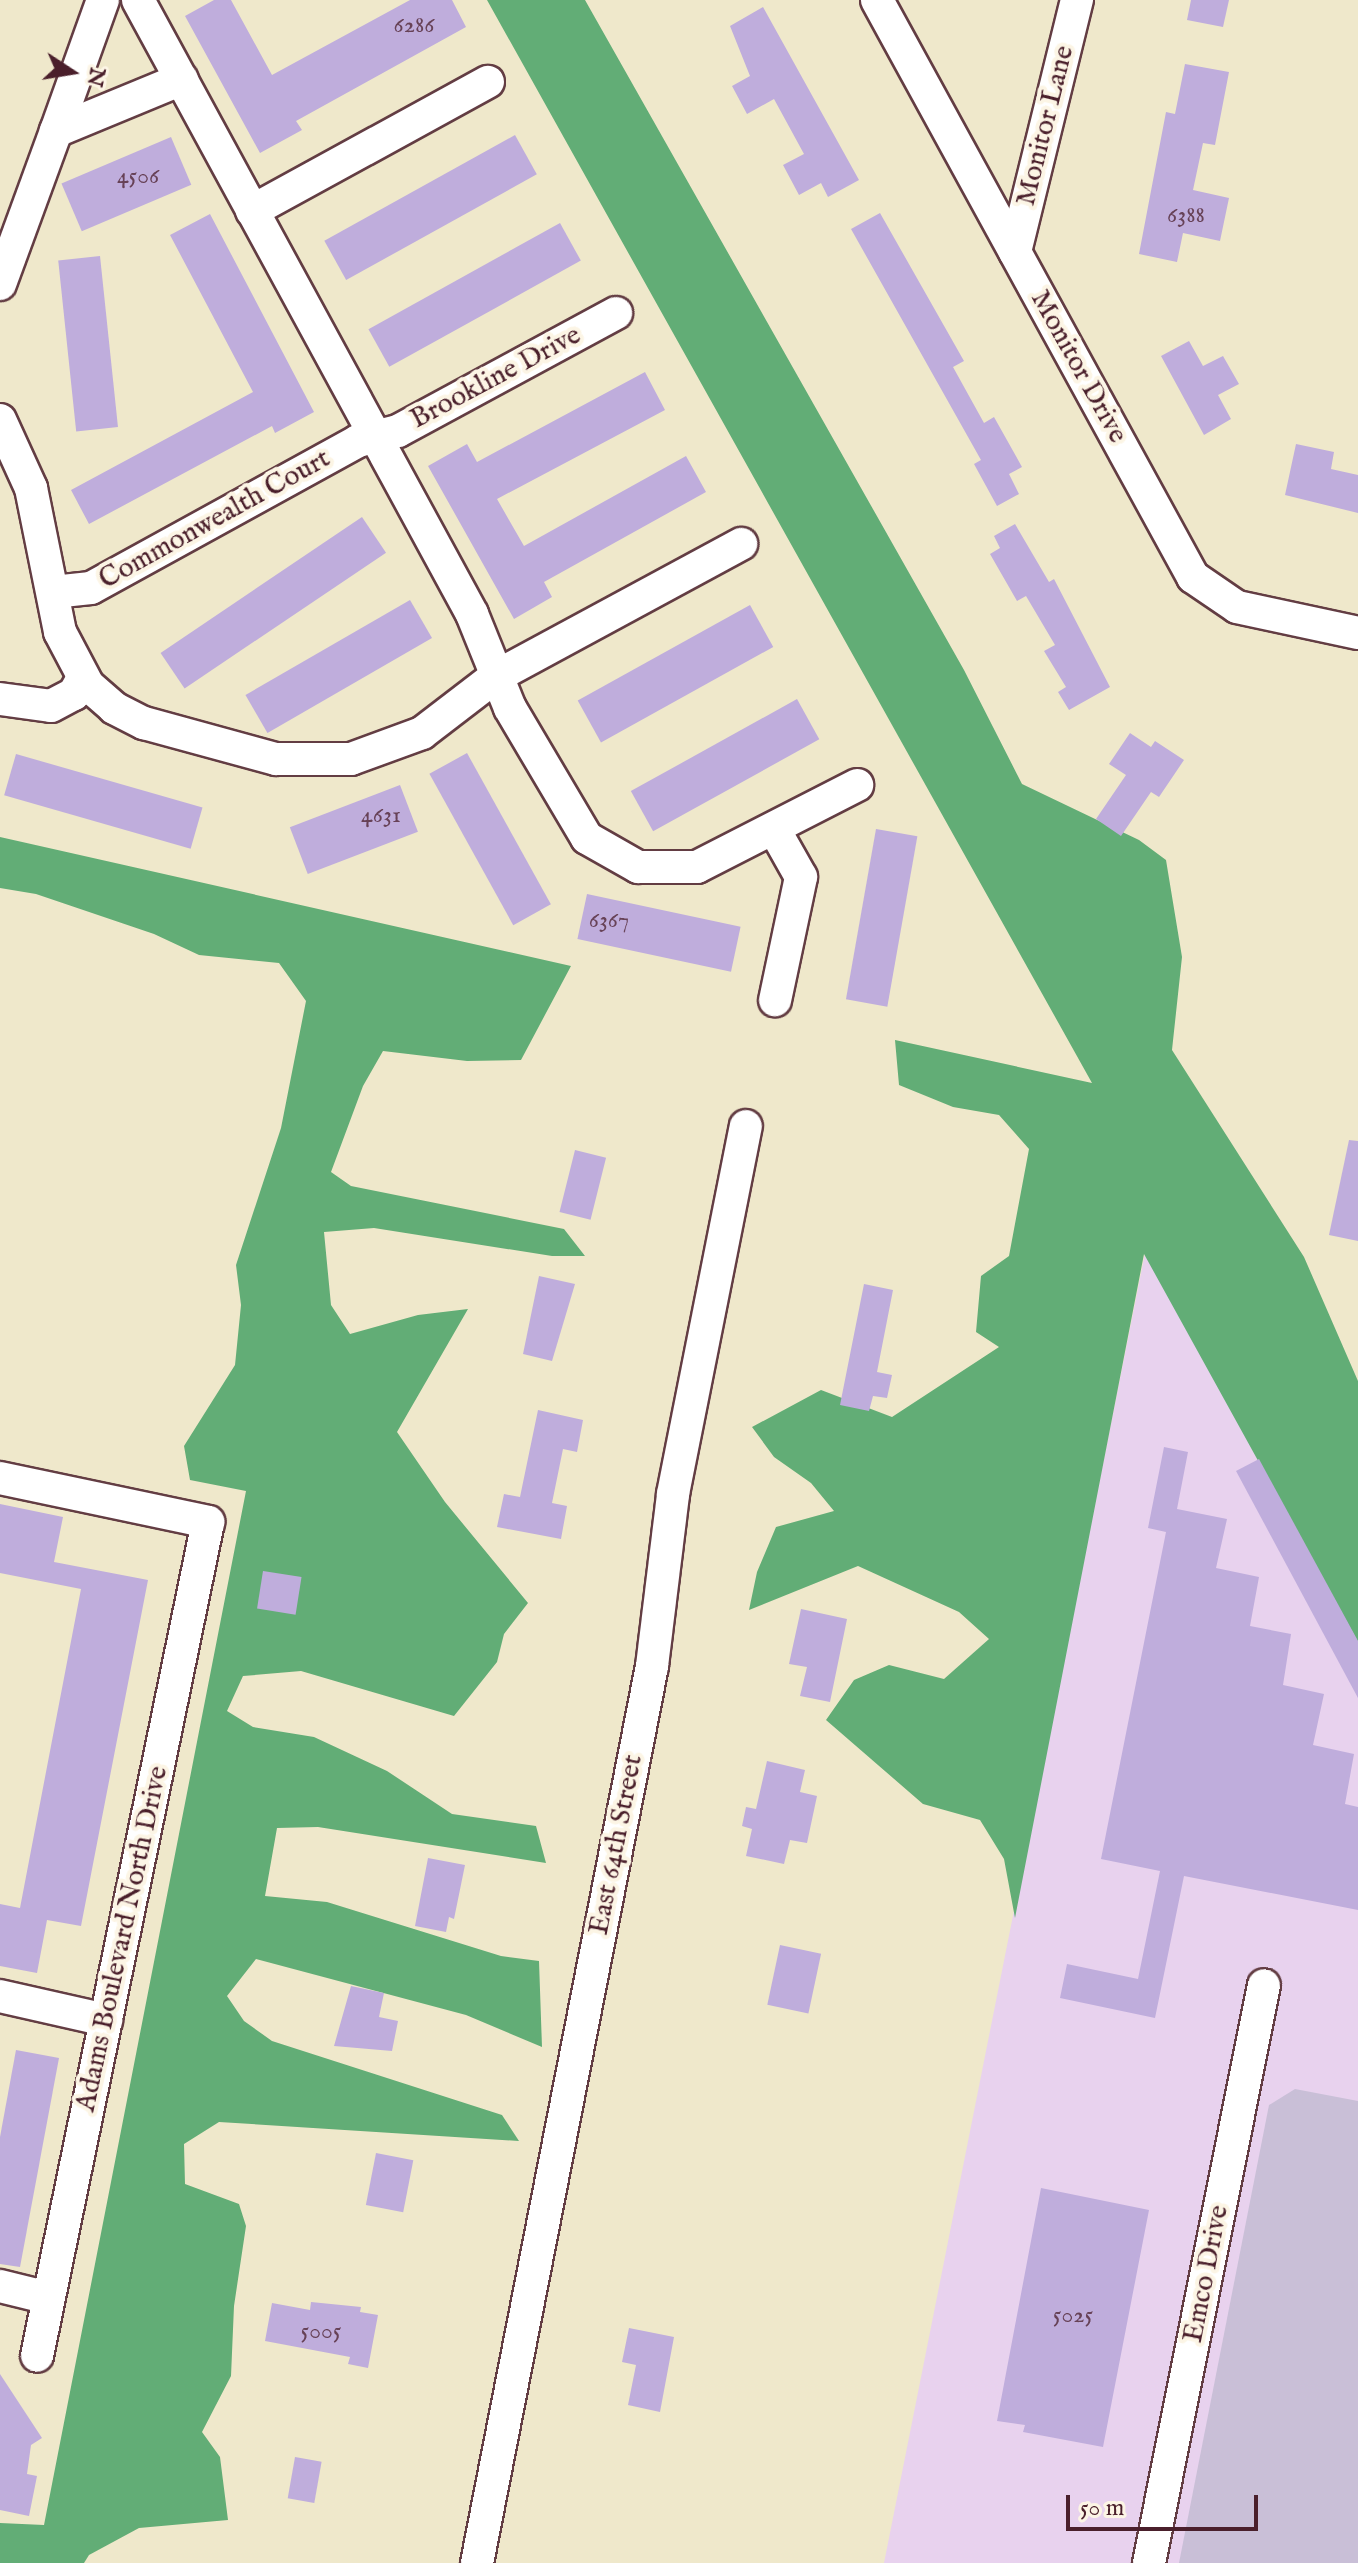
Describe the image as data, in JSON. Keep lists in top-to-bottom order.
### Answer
{
  "streets": {
    "street": [
      "Monitor Lane",
      "Monitor Drive",
      "Brookline Drive",
      "Commonwealth Court",
      "East 64th Street",
      "Adams Boulevard North Drive",
      "Emco Drive"
    ]
  },
  "crossings": [
    ["Monitor Lane", "Monitor Drive"],
    ["Brookline Drive", "Commonwealth Court"]
  ],
  "house_numbers": [
    "6286",
    "4506",
    "6388",
    "4631",
    "6367",
    "5025",
    "5005"
  ],
  "scale_bar": "50 m",
  "north": "right"
}
